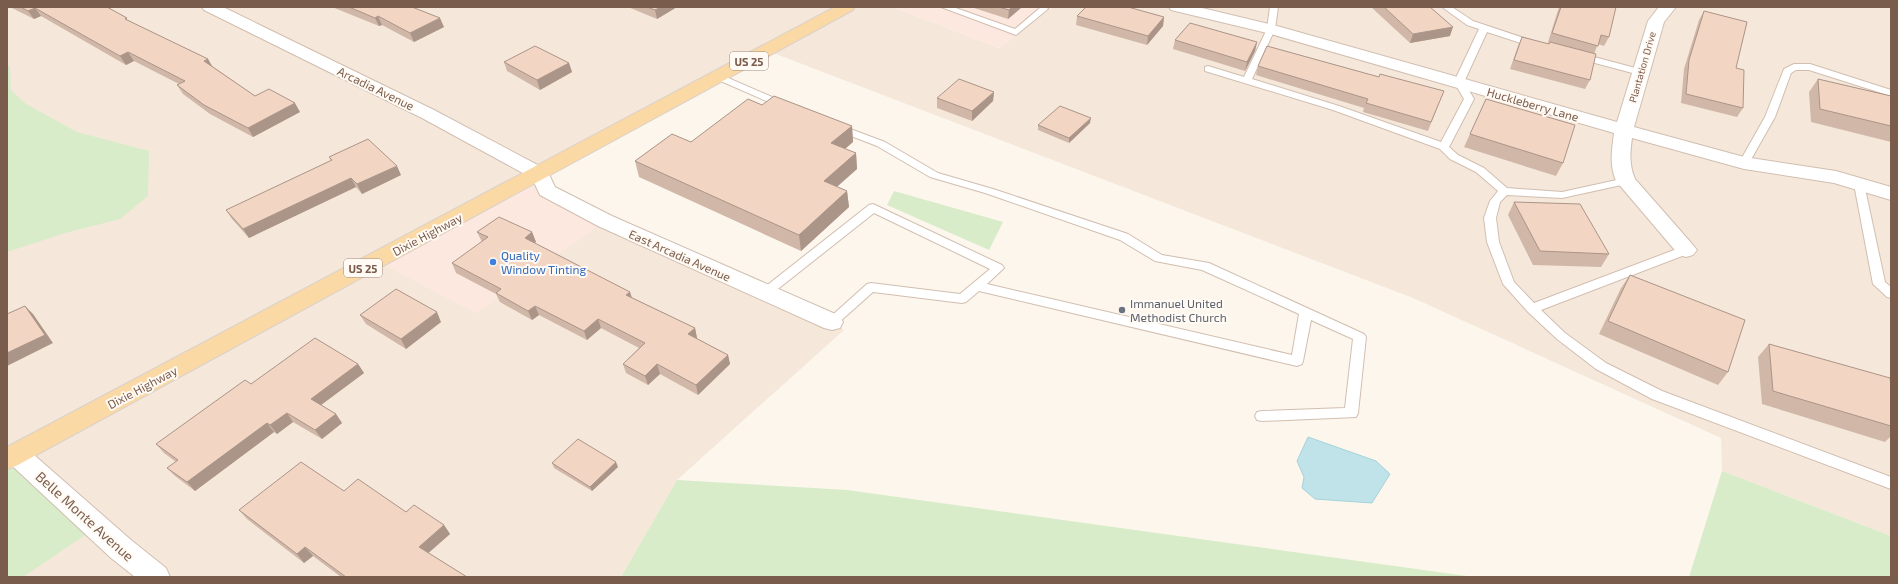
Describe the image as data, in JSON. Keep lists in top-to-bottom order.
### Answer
{
  "streets": {
    "main road": ["US 25", "Dixie Highway"],
    "street": [
      "Plantation Drive",
      "Arcadia Avenue",
      "Huckleberry Lane",
      "East Arcadia Avenue",
      "Belle Monte Avenue"
    ]
  },
  "crossings": [
    ["Plantation Drive", "Huckleberry Lane"],
    ["Arcadia Avenue", "Dixie Highway"],
    ["Arcadia Avenue", "East Arcadia Avenue"],
    ["Dixie Highway", "East Arcadia Avenue"],
    ["Dixie Highway", "Belle Monte Avenue"]
  ],
  "places": ["Quality Window Tinting", "Immanuel United Methodist Church"]
}
